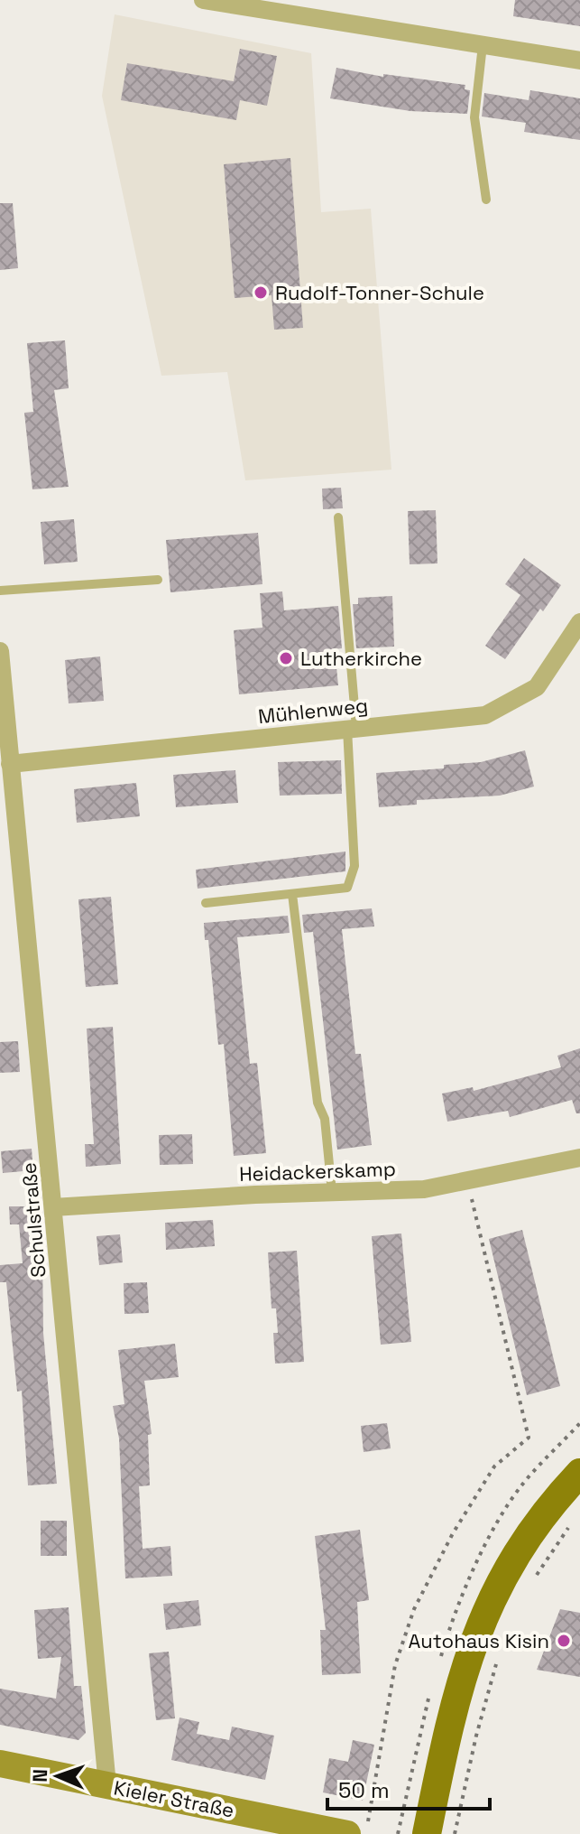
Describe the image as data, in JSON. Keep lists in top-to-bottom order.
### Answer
{
  "streets": {
    "main road": ["Kieler Straße"],
    "street": ["Mühlenweg", "Heidackerskamp", "Schulstraße"]
  },
  "crossings": [
    ["Mühlenweg", "Schulstraße"],
    ["Heidackerskamp", "Schulstraße"],
    ["Schulstraße", "Kieler Straße"]
  ],
  "places": ["Rudolf-Tonner-Schule", "Lutherkirche", "Autohaus Kisin"],
  "scale_bar": "50 m",
  "north": "left"
}
